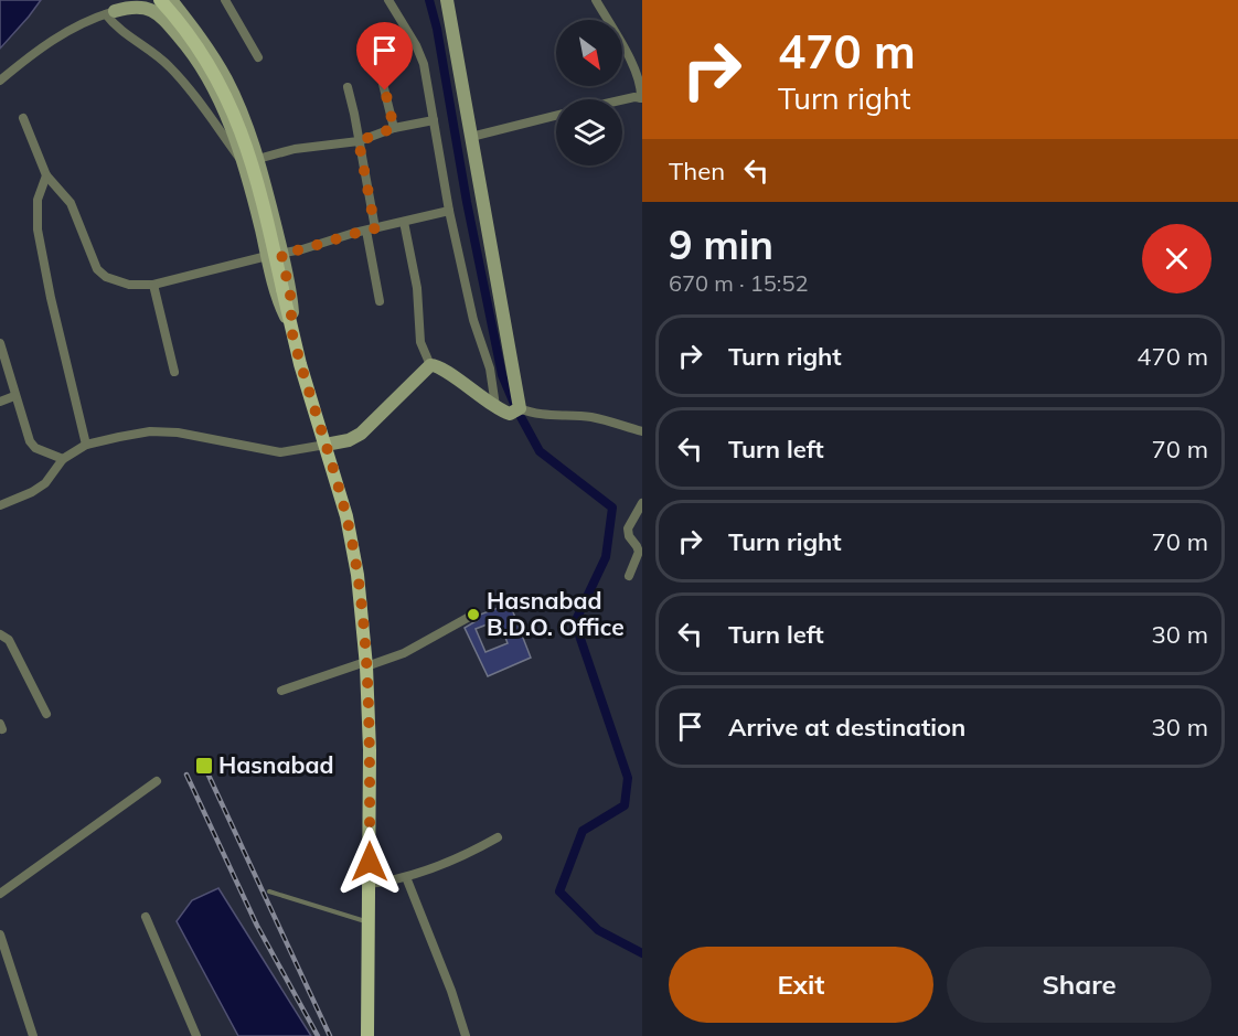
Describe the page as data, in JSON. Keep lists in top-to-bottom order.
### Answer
{
  "places": {
    "other": ["Hasnabad B.D.O. Office"],
    "transit": ["Hasnabad"]
  },
  "north": "bottom right",
  "page": {
    "turn": ["470 m", "Turn right"],
    "then": "Then",
    "heading": ["9 min", "670 m · 15:52"],
    "list": [
      {
        "name": "Turn right",
        "value": "470 m"
      },
      {
        "name": "Turn left",
        "value": "70 m"
      },
      {
        "name": "Turn right",
        "value": "70 m"
      },
      {
        "name": "Turn left",
        "value": "30 m"
      },
      {
        "name": "Arrive at destination",
        "value": "30 m"
      }
    ],
    "buttons": ["Exit", "Share"]
  }
}
